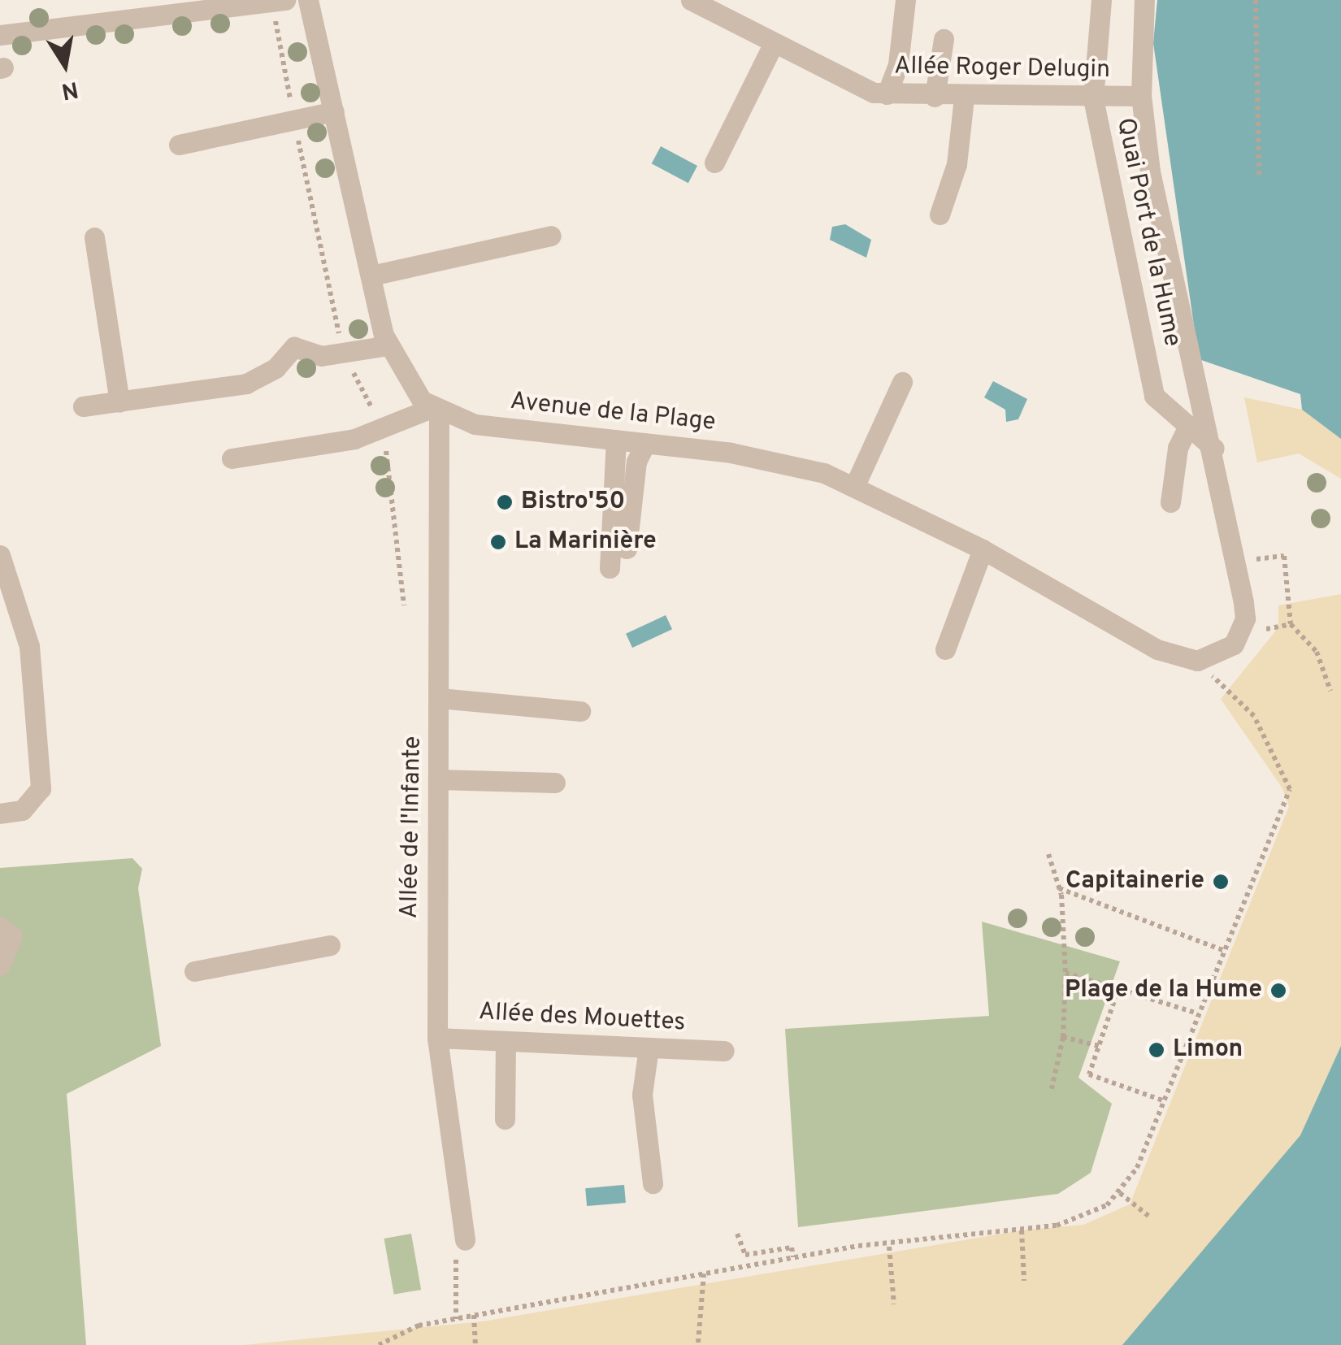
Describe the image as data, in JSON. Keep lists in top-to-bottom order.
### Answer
{
  "streets": {
    "street": [
      "Allée Roger Delugin",
      "Quai Port de la Hume",
      "Avenue de la Plage",
      "Allée de l'Infante",
      "Allée des Mouettes"
    ]
  },
  "crossings": [
    ["Allée Roger Delugin", "Quai Port de la Hume"],
    ["Avenue de la Plage", "Allée de l'Infante"],
    ["Allée de l'Infante", "Allée des Mouettes"]
  ],
  "places": [
    "Bistro'50",
    "La Marinière",
    "Capitainerie",
    "Plage de la Hume",
    "Limon"
  ],
  "north": "bottom"
}
